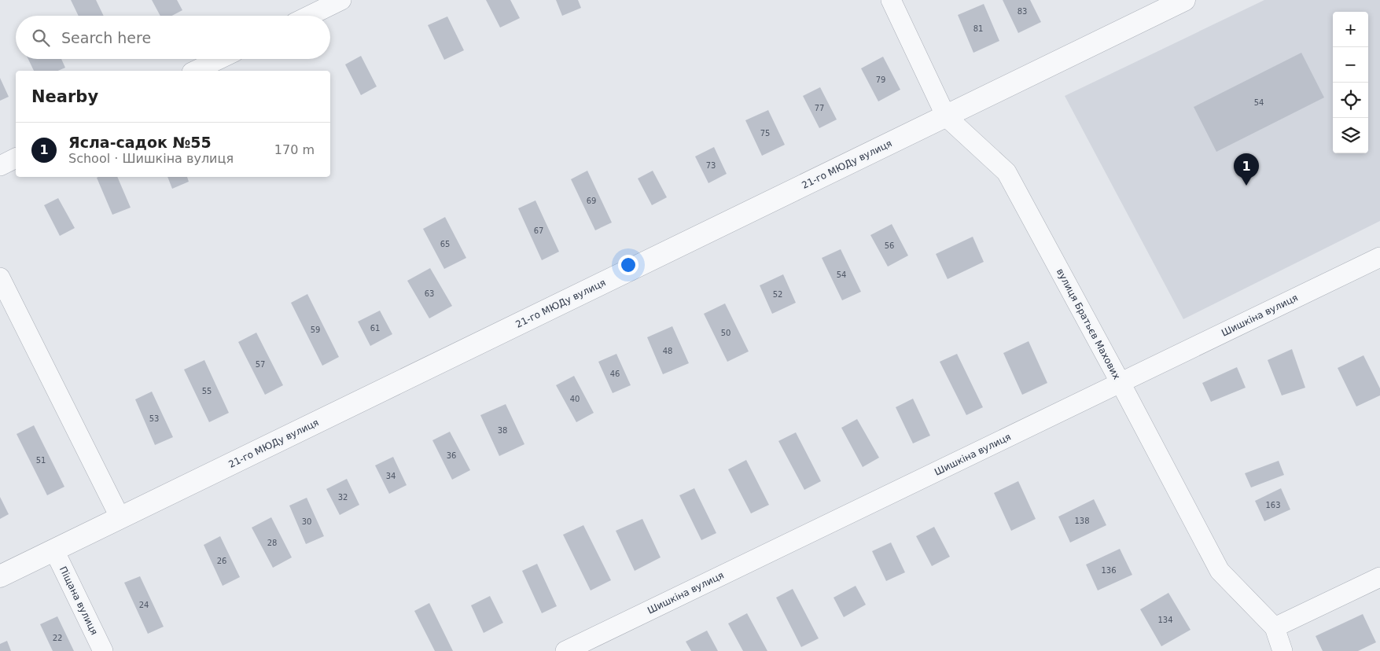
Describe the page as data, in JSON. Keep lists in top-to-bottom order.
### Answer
{
  "streets": {
    "street": [
      "21-го МЮДу вулиця",
      "Шишкіна вулиця",
      "вулиця Братьєв Махових",
      "Піщана вулиця"
    ]
  },
  "crossings": [
    ["21-го МЮДу вулиця", "вулиця Братьєв Махових"],
    ["21-го МЮДу вулиця", "Піщана вулиця"],
    ["Шишкіна вулиця", "вулиця Братьєв Махових"]
  ],
  "house_numbers": [
    "83",
    "81",
    "79",
    "54",
    "77",
    "75",
    "73",
    "69",
    "67",
    "65",
    "56",
    "54",
    "63",
    "52",
    "61",
    "59",
    "50",
    "48",
    "57",
    "46",
    "55",
    "40",
    "53",
    "38",
    "36",
    "51",
    "34",
    "32",
    "163",
    "138",
    "30",
    "28",
    "26",
    "136",
    "24",
    "134",
    "22"
  ],
  "page": {
    "map_buttons": ["+", "−"],
    "search": "Search here",
    "heading": "Nearby",
    "list": [
      {
        "mark": "1",
        "name": "Ясла-садок №55",
        "note": "School · Шишкіна вулиця",
        "value": "170 m"
      }
    ],
    "pins": "1"
  }
}
